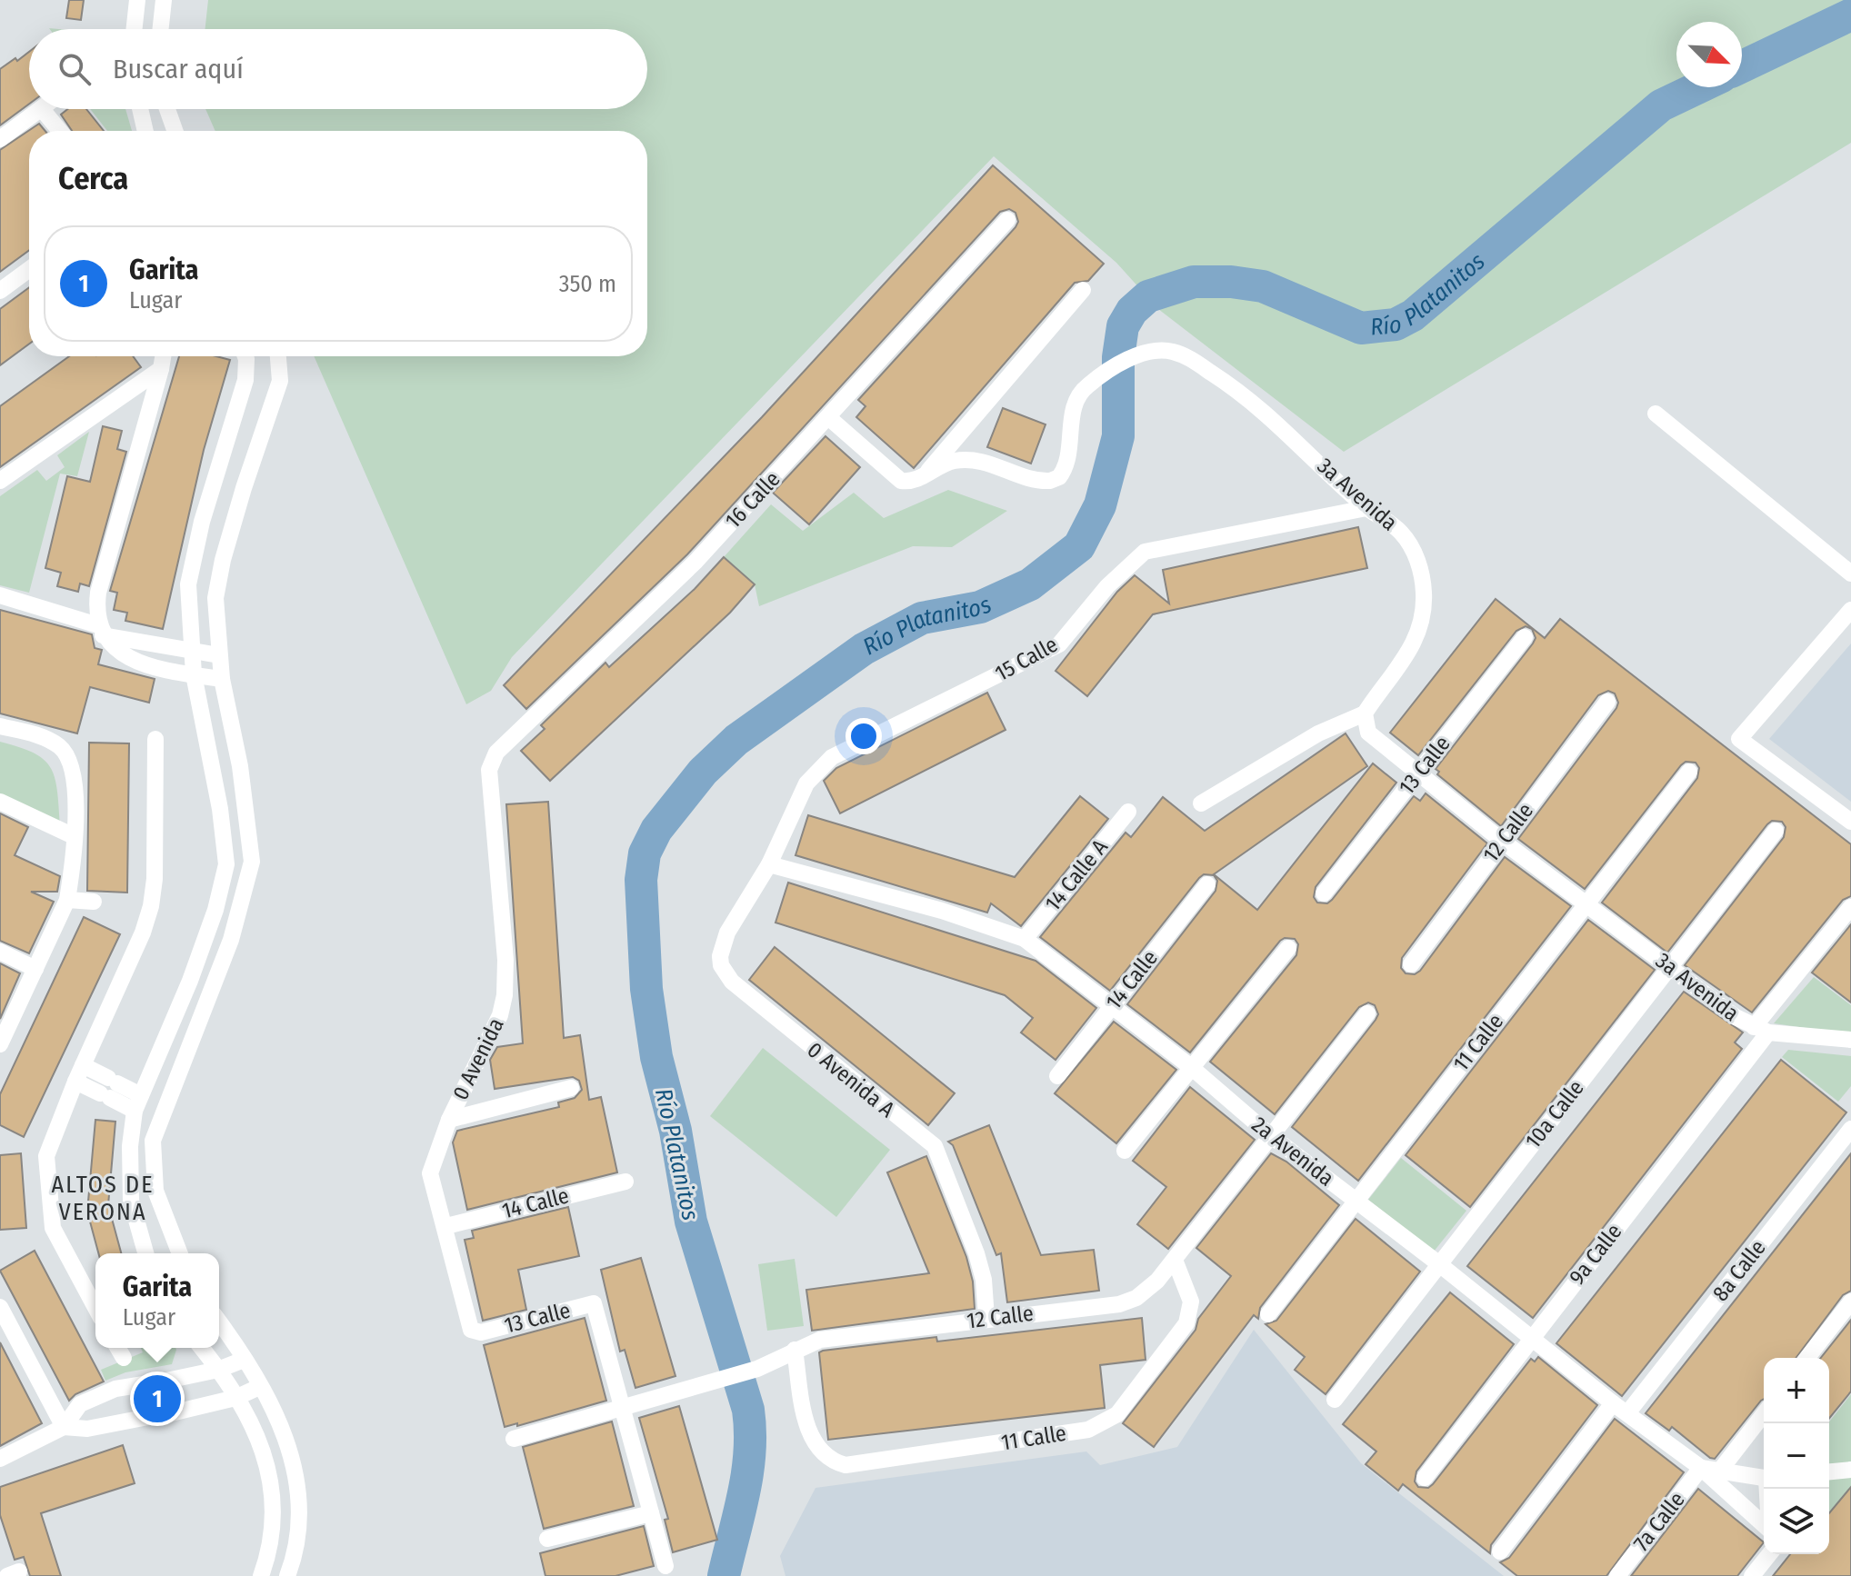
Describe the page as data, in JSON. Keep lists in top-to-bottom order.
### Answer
{
  "streets": {
    "street": [
      "3a Avenida",
      "16 Calle",
      "15 Calle",
      "13 Calle",
      "12 Calle",
      "14 Calle A",
      "14 Calle",
      "11 Calle",
      "0 Avenida",
      "0 Avenida A",
      "10a Calle",
      "2a Avenida",
      "9a Calle",
      "8a Calle",
      "7a Calle"
    ]
  },
  "crossings": [
    ["3a Avenida", "16 Calle"],
    ["3a Avenida", "15 Calle"],
    ["3a Avenida", "13 Calle"],
    ["3a Avenida", "12 Calle"],
    ["3a Avenida", "11 Calle"],
    ["3a Avenida", "10a Calle"],
    ["3a Avenida", "9a Calle"],
    ["16 Calle", "0 Avenida"],
    ["15 Calle", "0 Avenida A"],
    ["15 Calle", "2a Avenida"],
    ["13 Calle", "12 Calle"],
    ["13 Calle", "0 Avenida"],
    ["12 Calle", "11 Calle"],
    ["12 Calle", "0 Avenida A"],
    ["12 Calle", "2a Avenida"],
    ["14 Calle A", "2a Avenida"],
    ["14 Calle", "0 Avenida"],
    ["14 Calle", "2a Avenida"],
    ["11 Calle", "2a Avenida"],
    ["0 Avenida A", "2a Avenida"],
    ["10a Calle", "2a Avenida"],
    ["2a Avenida", "9a Calle"],
    ["2a Avenida", "8a Calle"],
    ["2a Avenida", "7a Calle"]
  ],
  "districts": ["ALTOS DE VERONA"],
  "water": ["Río Platanitos"],
  "north": "bottom right",
  "page": {
    "search": "Buscar aquí",
    "heading": "Cerca",
    "list": [
      {
        "mark": "1",
        "name": "Garita",
        "note": "Lugar",
        "value": "350 m"
      }
    ],
    "popup": ["Garita", "Lugar"],
    "map_buttons": ["+", "−"],
    "pins": "1"
  }
}
